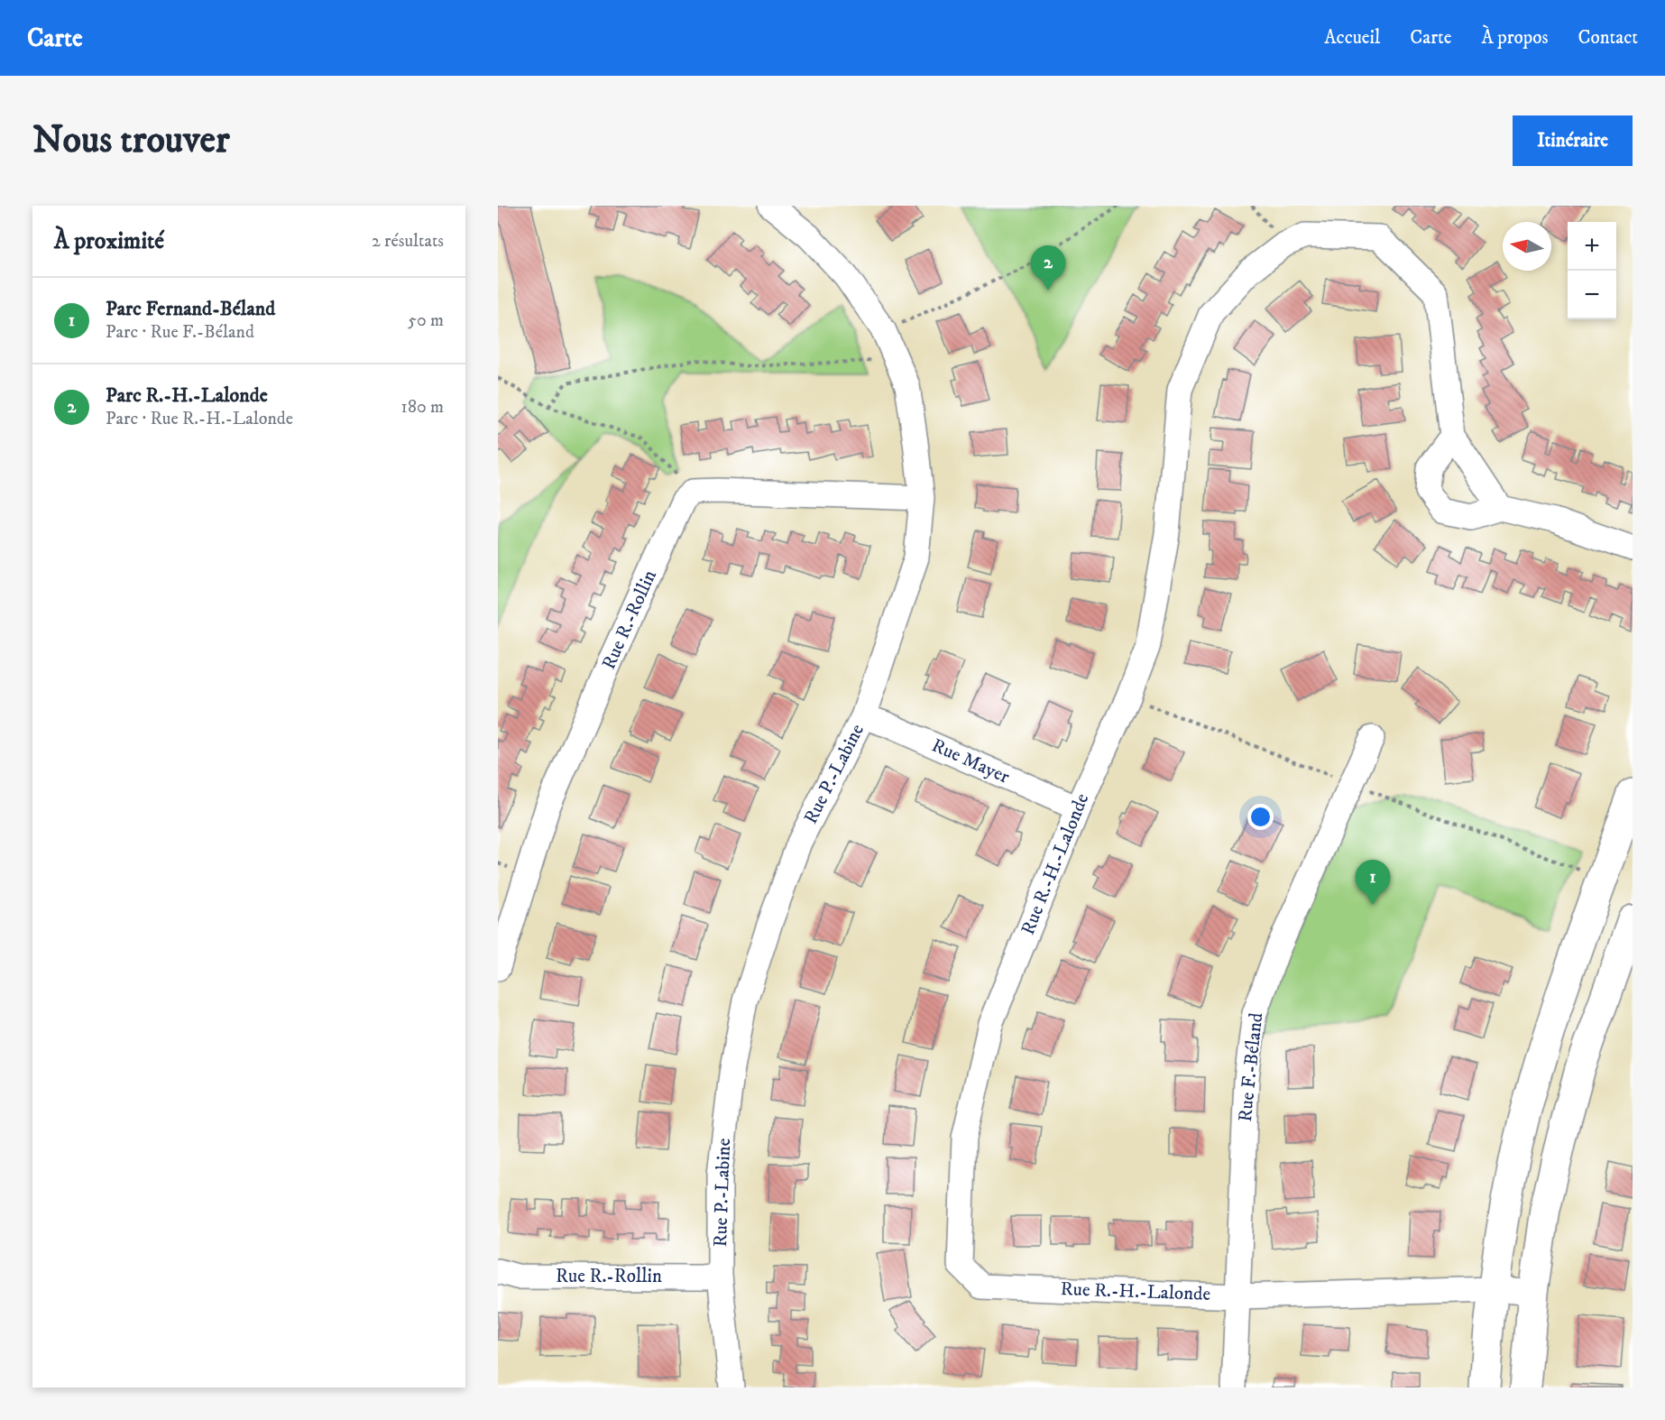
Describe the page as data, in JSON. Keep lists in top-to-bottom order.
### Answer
{
  "streets": {
    "street": [
      "Rue R.-Rollin",
      "Rue Mayer",
      "Rue P.-Labine",
      "Rue R.-H.-Lalonde",
      "Rue F.-Béland"
    ]
  },
  "crossings": [
    ["Rue R.-Rollin", "Rue P.-Labine"],
    ["Rue Mayer", "Rue P.-Labine"],
    ["Rue Mayer", "Rue R.-H.-Lalonde"],
    ["Rue R.-H.-Lalonde", "Rue F.-Béland"]
  ],
  "north": "left",
  "page": {
    "header": "Carte",
    "nav": [
      "Accueil",
      "Carte",
      "À propos",
      "Contact"
    ],
    "buttons": "Itinéraire",
    "title": "Nous trouver",
    "heading": ["À proximité", "2 résultats"],
    "map_buttons": ["+", "−"],
    "pins": ["2", "1"],
    "list": [
      {
        "mark": "1",
        "name": "Parc Fernand-Béland",
        "note": "Parc · Rue F.-Béland",
        "value": "50 m"
      },
      {
        "mark": "2",
        "name": "Parc R.-H.-Lalonde",
        "note": "Parc · Rue R.-H.-Lalonde",
        "value": "180 m"
      }
    ]
  }
}
